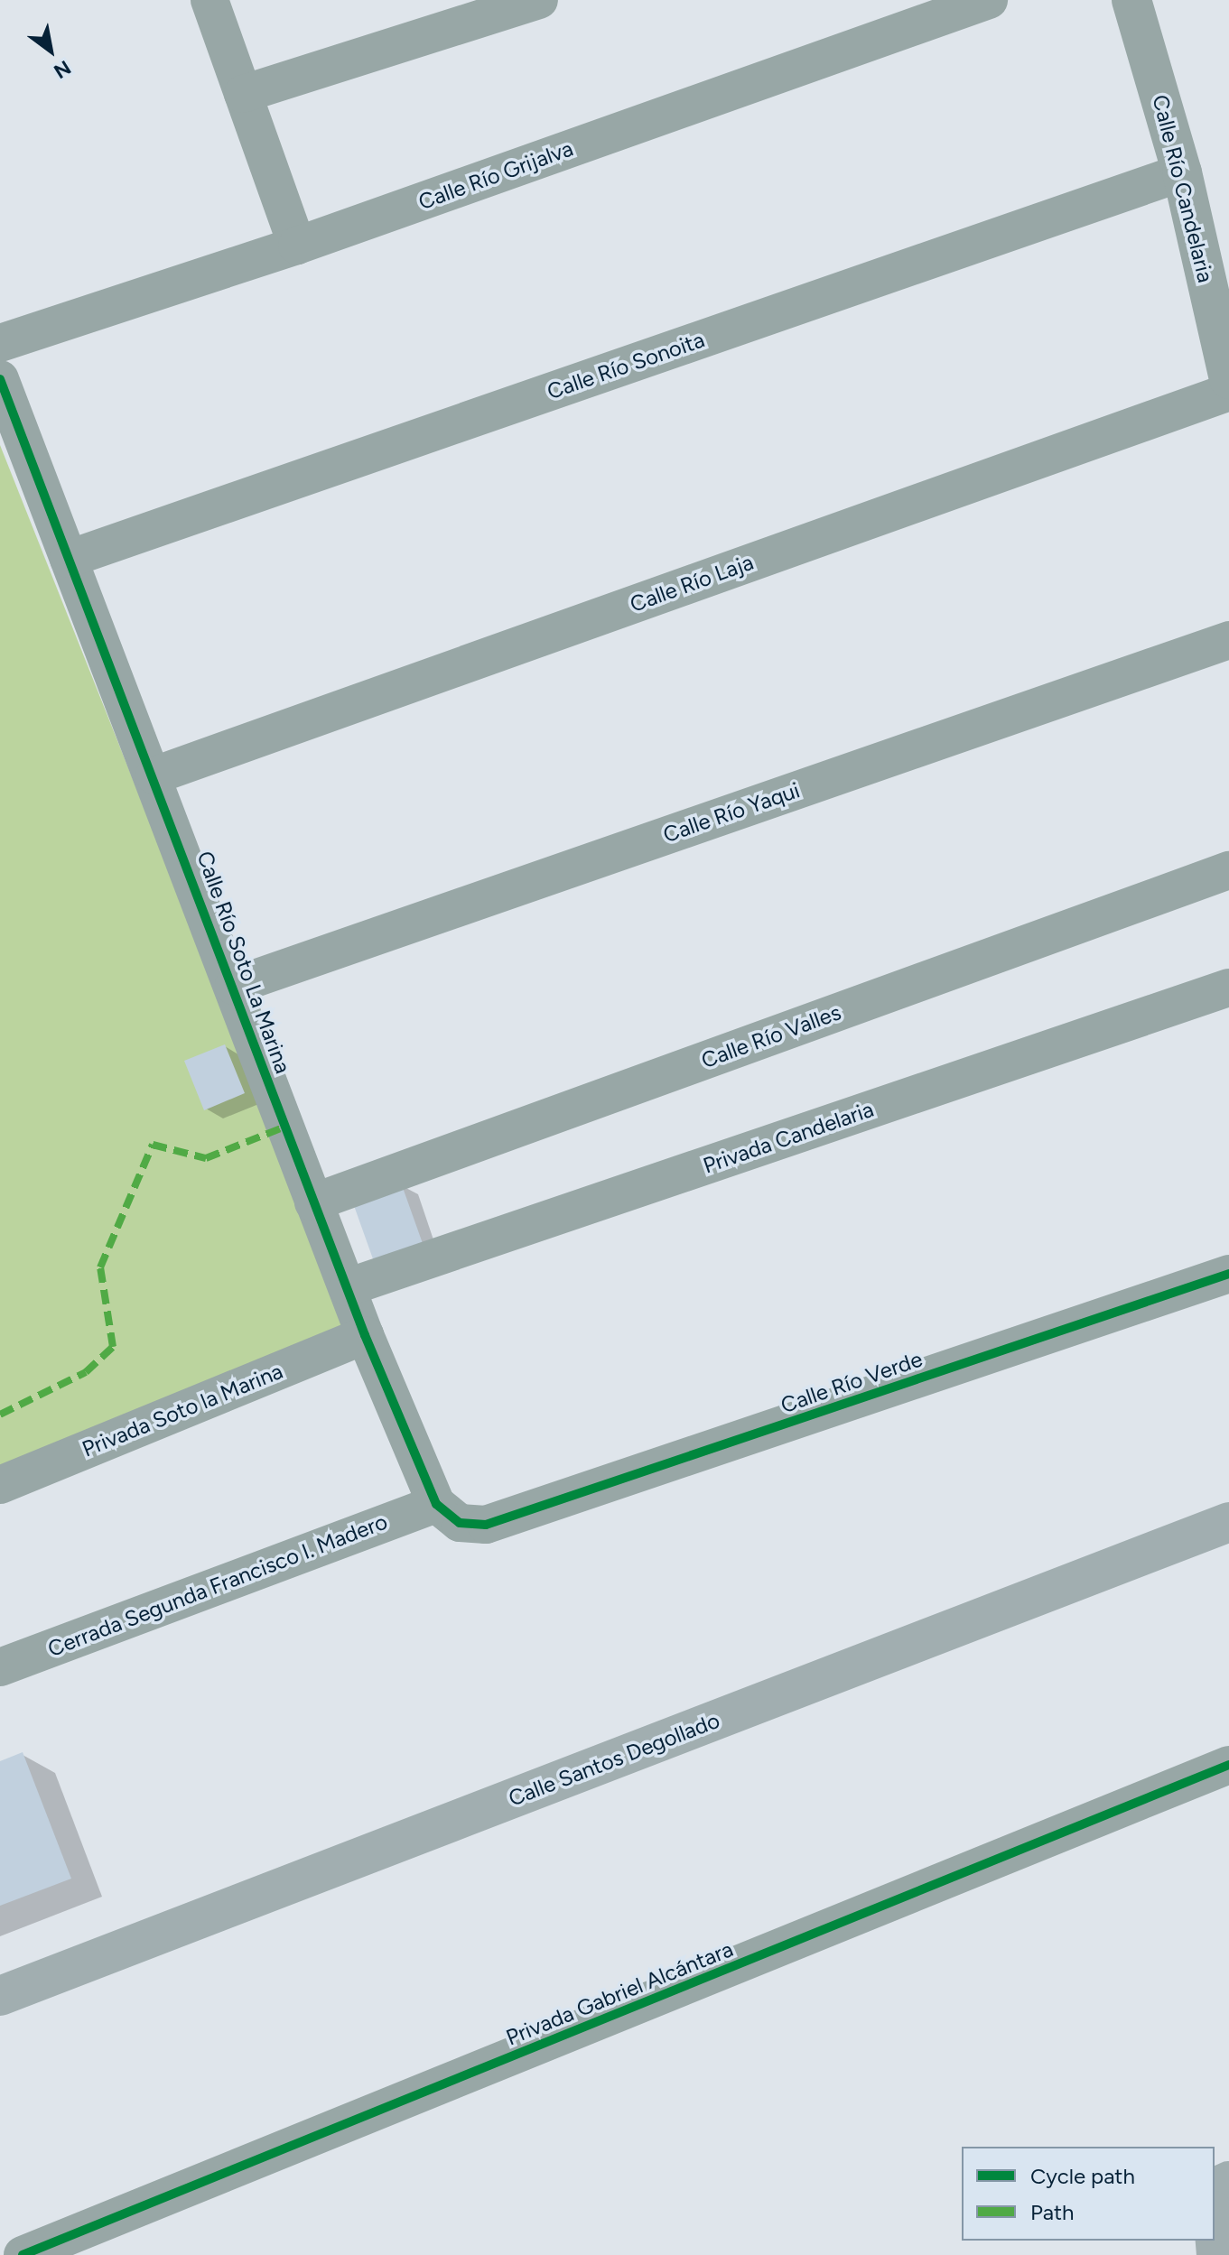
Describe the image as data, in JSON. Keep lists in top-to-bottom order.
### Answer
{
  "streets": {
    "main road": ["Calle Santos Degollado"],
    "street": [
      "Calle Río Grijalva",
      "Calle Río Candelaria",
      "Calle Río Sonoita",
      "Calle Río Laja",
      "Calle Río Yaqui",
      "Calle Río Soto La Marina",
      "Calle Río Valles",
      "Privada Candelaria",
      "Calle Río Verde",
      "Privada Soto la Marina",
      "Cerrada Segunda Francisco I. Madero",
      "Privada Gabriel Alcántara"
    ]
  },
  "crossings": [
    ["Calle Río Candelaria", "Calle Río Sonoita"],
    ["Calle Río Sonoita", "Calle Río Soto La Marina"],
    ["Calle Río Laja", "Calle Río Soto La Marina"],
    ["Calle Río Yaqui", "Calle Río Soto La Marina"],
    ["Calle Río Soto La Marina", "Calle Río Valles"],
    ["Calle Río Soto La Marina", "Privada Candelaria"],
    ["Calle Río Soto La Marina", "Calle Río Verde"],
    ["Calle Río Soto La Marina", "Privada Soto la Marina"],
    ["Calle Río Soto La Marina", "Cerrada Segunda Francisco I. Madero"],
    ["Calle Río Verde", "Cerrada Segunda Francisco I. Madero"]
  ],
  "legend": ["Cycle path", "Path"],
  "north": "bottom right"
}
